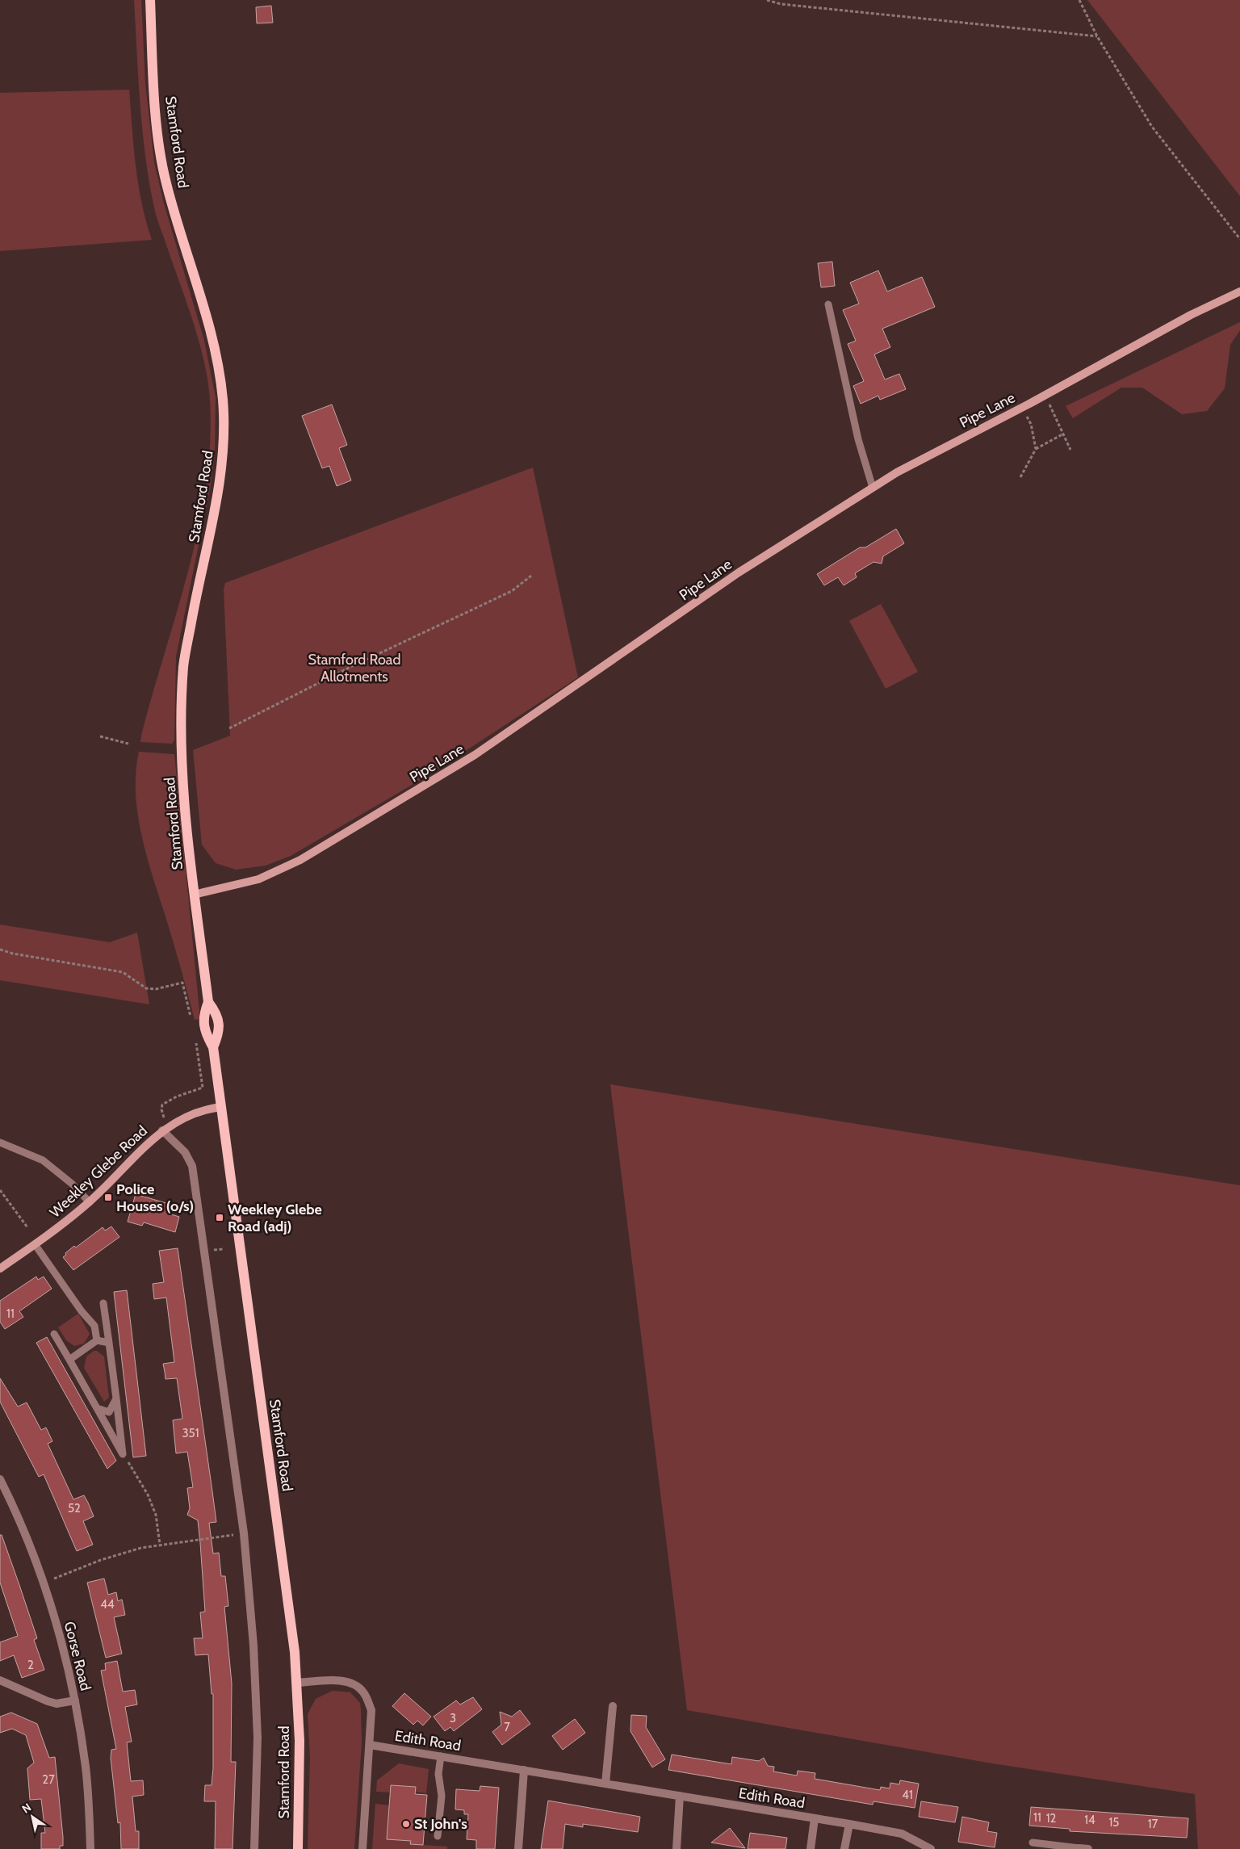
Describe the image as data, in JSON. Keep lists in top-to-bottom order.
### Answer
{
  "streets": {
    "main road": ["Stamford Road"],
    "street": [
      "Pipe Lane",
      "Weekley Glebe Road",
      "Gorse Road",
      "Edith Road"
    ]
  },
  "crossings": [
    ["Stamford Road", "Pipe Lane"],
    ["Stamford Road", "Weekley Glebe Road"]
  ],
  "parks": ["Stamford Road Allotments"],
  "places": {
    "transit": ["Police Houses (o/s)", "Weekley Glebe Road (adj)"],
    "other": ["St John's"]
  },
  "house_numbers": [
    "11",
    "351",
    "52",
    "44",
    "2",
    "3",
    "7",
    "27",
    "41",
    "11",
    "12",
    "14",
    "15",
    "17"
  ],
  "north": "top left"
}
